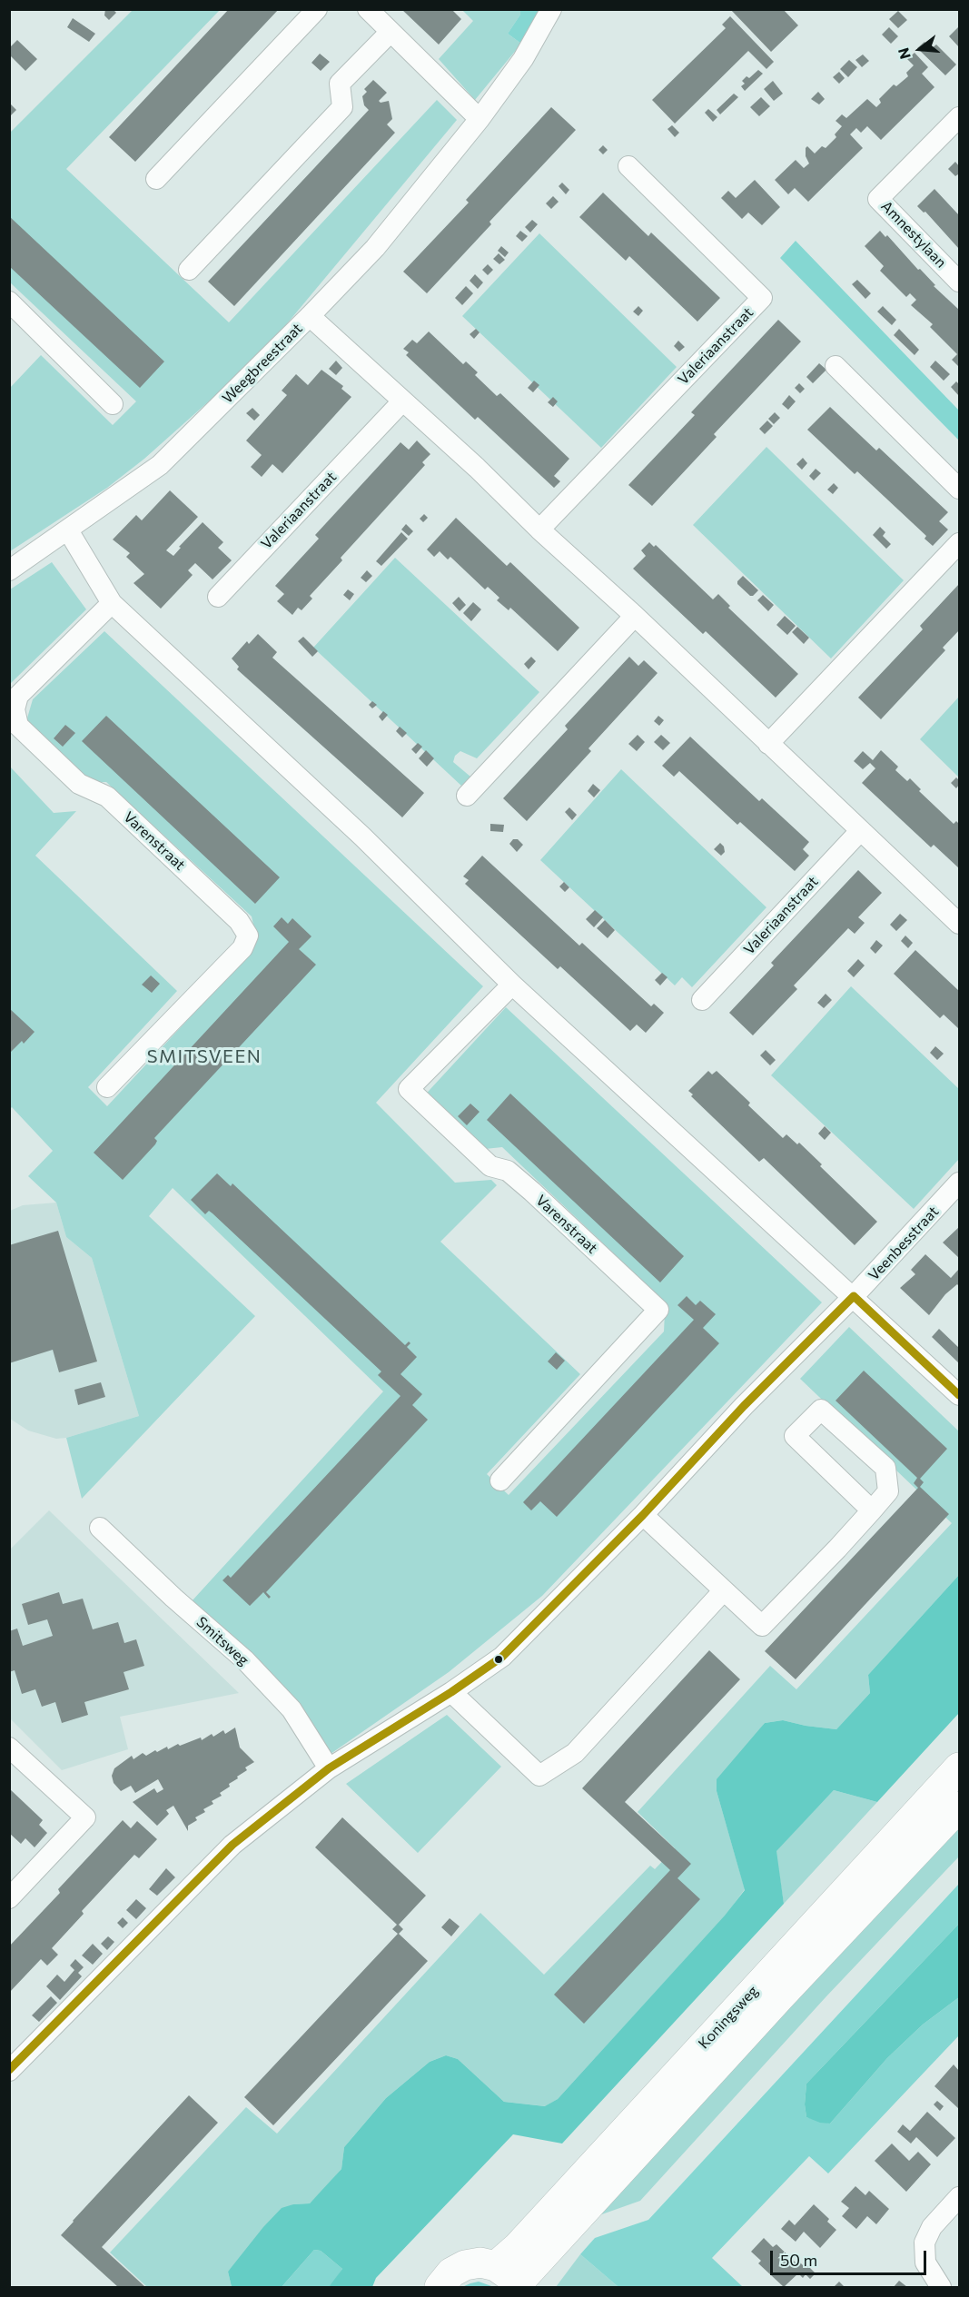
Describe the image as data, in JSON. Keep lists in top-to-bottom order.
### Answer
{
  "streets": {
    "main road": ["Koningsweg"],
    "street": [
      "Amnestylaan",
      "Valeriaanstraat",
      "Weegbreestraat",
      "Varenstraat",
      "Veenbesstraat",
      "Smitsweg"
    ]
  },
  "crossings": [
    ["Veenbesstraat", "Smitsweg"]
  ],
  "districts": ["SMITSVEEN"],
  "scale_bar": "50 m",
  "north": "left"
}
